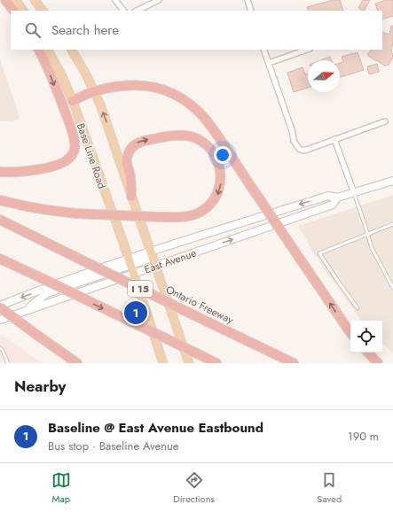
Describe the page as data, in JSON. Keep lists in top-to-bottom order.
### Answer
{
  "streets": {
    "highway": ["I 15", "Ontario Freeway"],
    "main road": ["Base Line Road", "East Avenue"]
  },
  "crossings": [
    ["Base Line Road", "East Avenue"]
  ],
  "north": "right",
  "page": {
    "search": "Search here",
    "pins": "1",
    "heading": "Nearby",
    "list": [
      {
        "mark": "1",
        "name": "Baseline @ East Avenue Eastbound",
        "note": "Bus stop · Baseline Avenue",
        "value": "190 m"
      }
    ],
    "nav": ["Map", "Directions", "Saved"]
  }
}
